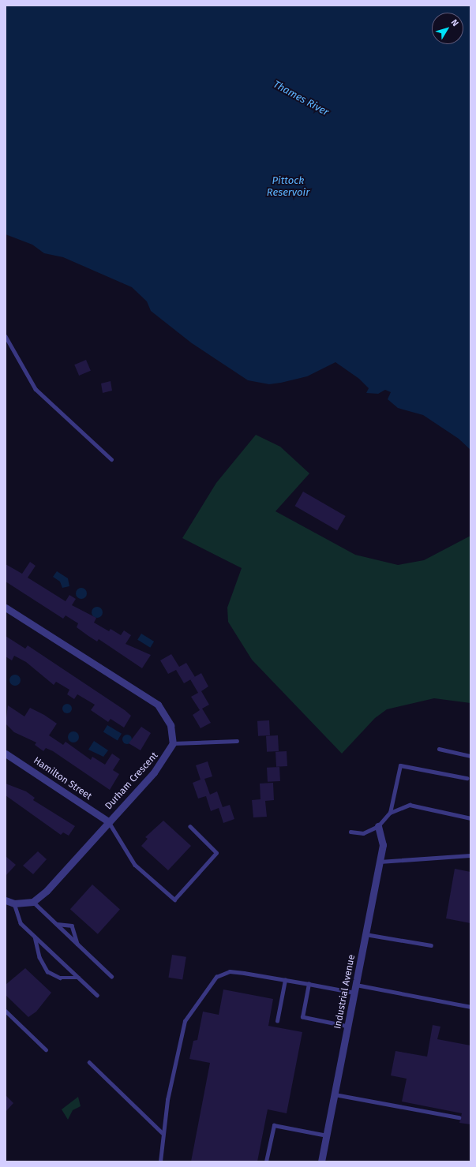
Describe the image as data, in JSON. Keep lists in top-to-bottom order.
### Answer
{
  "streets": {
    "street": ["Hamilton Street", "Durham Crescent", "Industrial Avenue"]
  },
  "crossings": [
    ["Hamilton Street", "Durham Crescent"]
  ],
  "water": ["Thames River", "Pittock Reservoir"],
  "north": "top right"
}
